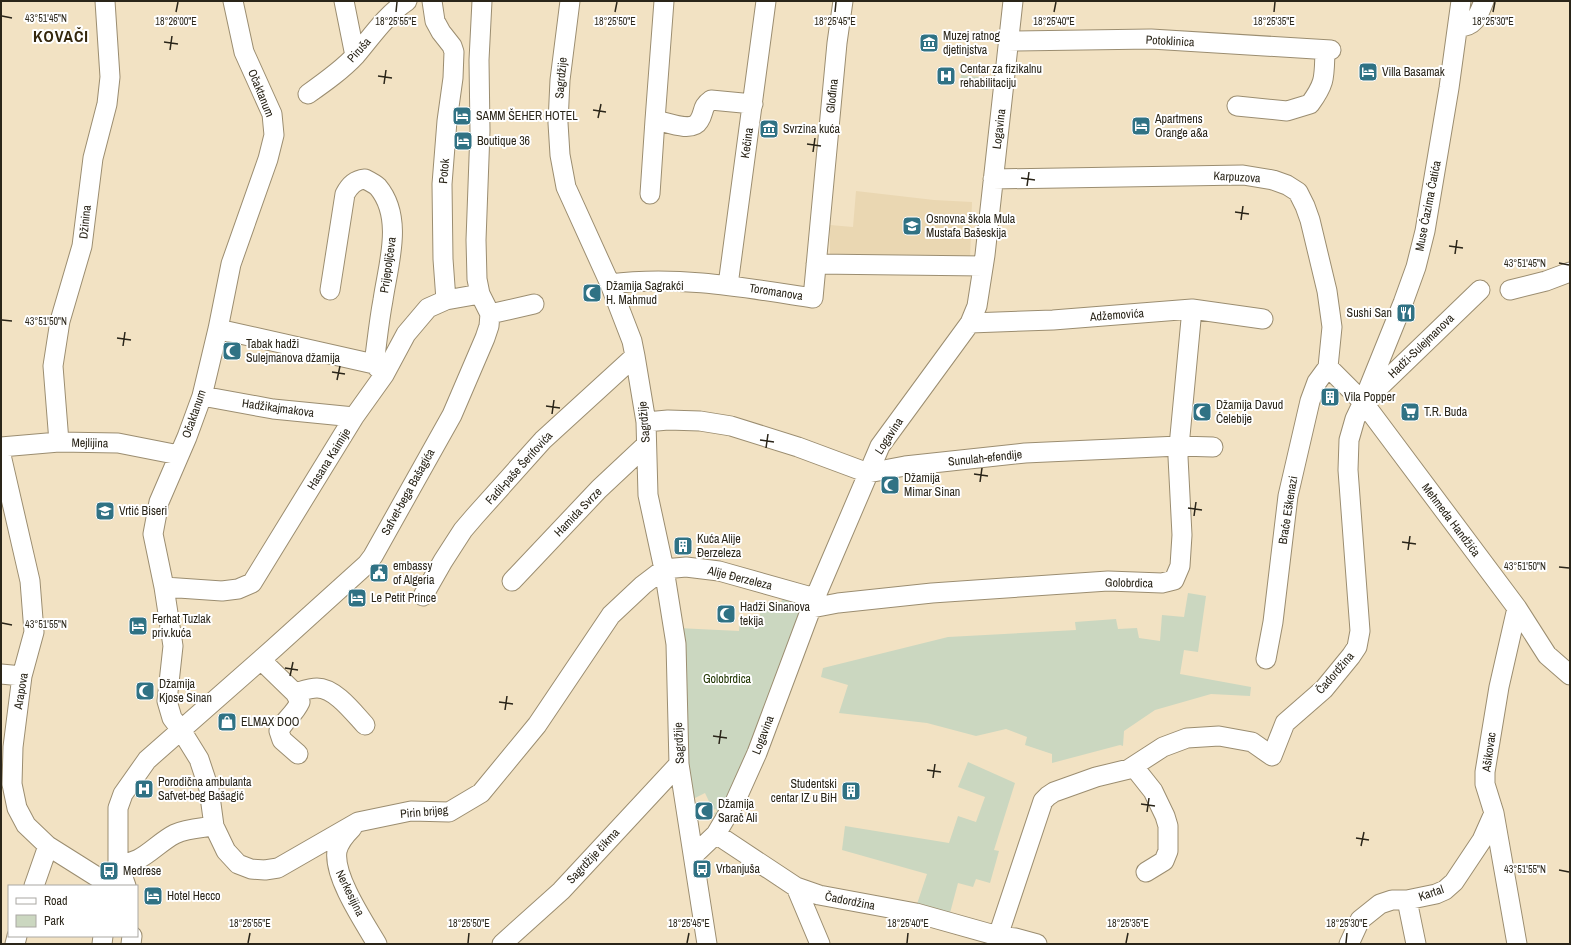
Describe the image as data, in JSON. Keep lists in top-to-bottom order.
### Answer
{
  "streets": {
    "street": [
      "Potoklinica",
      "Piruša",
      "Sagrdžije",
      "Očaktanum",
      "Glođina",
      "Logavina",
      "Kečina",
      "Potok",
      "Karpuzova",
      "Muse Ćazima Ćatića",
      "Džinina",
      "Prijepoljčeva",
      "Toromanova",
      "Adžemovića",
      "Hadži-Sulejmanova",
      "Hadžikajmakova",
      "Mejlijina",
      "Sunulah-efendije",
      "Hasana Kaimije",
      "Fadil-paše Šerifovića",
      "Safvet-bega Bašagića",
      "Braće Eškenazi",
      "Hamida Svrze",
      "Mehmeda Handžića",
      "Alije Đerzeleza",
      "Golobrdica",
      "Čadordžina",
      "Arapova",
      "Ašikovac",
      "Pirin brijeg",
      "Sagrdžije čikma",
      "Nerkesijina",
      "Kartal"
    ]
  },
  "crossings": [
    ["Potoklinica", "Logavina"],
    ["Sagrdžije", "Logavina"],
    ["Sagrdžije", "Toromanova"],
    ["Sagrdžije", "Fadil-paše Šerifovića"],
    ["Sagrdžije", "Hamida Svrze"],
    ["Sagrdžije", "Alije Đerzeleza"],
    ["Sagrdžije", "Pirin brijeg"],
    ["Sagrdžije", "Sagrdžije čikma"],
    ["Očaktanum", "Hadžikajmakova"],
    ["Očaktanum", "Mejlijina"],
    ["Očaktanum", "Hasana Kaimije"],
    ["Očaktanum", "Safvet-bega Bašagića"],
    ["Očaktanum", "Pirin brijeg"],
    ["Glođina", "Toromanova"],
    ["Logavina", "Karpuzova"],
    ["Logavina", "Adžemovića"],
    ["Logavina", "Sunulah-efendije"],
    ["Logavina", "Alije Đerzeleza"],
    ["Logavina", "Golobrdica"],
    ["Logavina", "Čadordžina"],
    ["Kečina", "Toromanova"],
    ["Potok", "Hasana Kaimije"],
    ["Karpuzova", "Braće Eškenazi"],
    ["Karpuzova", "Mehmeda Handžića"],
    ["Muse Ćazima Ćatića", "Hadži-Sulejmanova"],
    ["Muse Ćazima Ćatića", "Mehmeda Handžića"],
    ["Muse Ćazima Ćatića", "Čadordžina"],
    ["Džinina", "Mejlijina"],
    ["Prijepoljčeva", "Hasana Kaimije"],
    ["Adžemovića", "Golobrdica"],
    ["Hadži-Sulejmanova", "Mehmeda Handžića"],
    ["Hadži-Sulejmanova", "Čadordžina"],
    ["Hadžikajmakova", "Hasana Kaimije"],
    ["Sunulah-efendije", "Golobrdica"],
    ["Braće Eškenazi", "Mehmeda Handžića"],
    ["Mehmeda Handžića", "Čadordžina"],
    ["Mehmeda Handžića", "Ašikovac"],
    ["Alije Đerzeleza", "Golobrdica"],
    ["Alije Đerzeleza", "Pirin brijeg"],
    ["Ašikovac", "Kartal"],
    ["Pirin brijeg", "Nerkesijina"]
  ],
  "districts": ["KOVAČI"],
  "parks": ["Golobrdica"],
  "places": {
    "museum": ["Muzej ratnog djetinjstva", "Svrzina kuća"],
    "hotel": [
      "Villa Basamak",
      "SAMM ŠEHER HOTEL",
      "Apartmens Orange a&a",
      "Boutique 36",
      "Le Petit Prince",
      "Ferhat Tuzlak priv.kuća",
      "Hotel Hecco"
    ],
    "hospital": ["Centar za fizikalnu rehabilitaciju", "Porodična ambulanta Safvet-beg Bašagić"],
    "school or university": ["Osnovna škola Mula Mustafa Bašeskija", "Vrtić Biseri"],
    "mosque": [
      "Džamija Sagrakći H. Mahmud",
      "Tabak hadži Sulejmanova džamija",
      "Džamija Davud Ćelebije",
      "Džamija Mimar Sinan",
      "Hadži Sinanova tekija",
      "Džamija Kjose Sinan",
      "Džamija Sarač Ali"
    ],
    "restaurant": ["Sushi San"],
    "building": ["Vila Popper", "Kuća Alije Đerzeleza", "Studentski centar IZ u BiH"],
    "supermarket": ["T.R. Buda"],
    "public building": ["embassy of Algeria"],
    "shop": ["ELMAX DOO"],
    "bus stop": ["Vrbanjuša", "Medrese"]
  },
  "legend": ["Road", "Park"],
  "coordinates": [
    "43°51'45\"N",
    "18°25'45\"E",
    "18°25'35\"E",
    "18°25'30\"E",
    "18°26'00\"E",
    "18°25'55\"E",
    "18°25'50\"E",
    "18°25'40\"E",
    "43°51'50\"N",
    "43°51'55\"N"
  ]
}
